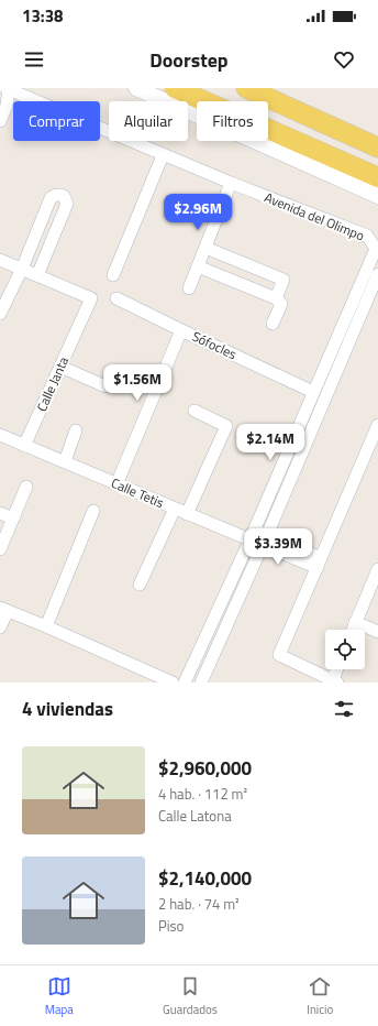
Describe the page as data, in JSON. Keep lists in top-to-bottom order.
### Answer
{
  "streets": {
    "street": [
      "Avenida del Olimpo",
      "Sófocles",
      "Calle Janta",
      "Calle Tetis"
    ]
  },
  "crossings": [
    ["Avenida del Olimpo", "Sófocles"],
    ["Calle Janta", "Calle Tetis"]
  ],
  "page": {
    "status": "13:38",
    "header": "Doorstep",
    "chip": ["Comprar", "Alquilar", "Filtros"],
    "price": [
      "$2.96M",
      "$1.56M",
      "$2.14M",
      "$3.39M"
    ],
    "heading": "4 viviendas",
    "list": [
      {
        "name": "$2,960,000",
        "note": "4 hab. · 112 m² · Calle Latona"
      },
      {
        "name": "$2,140,000",
        "note": "2 hab. · 74 m² · Piso"
      }
    ],
    "tabs": ["Mapa", "Guardados", "Inicio"]
  }
}
